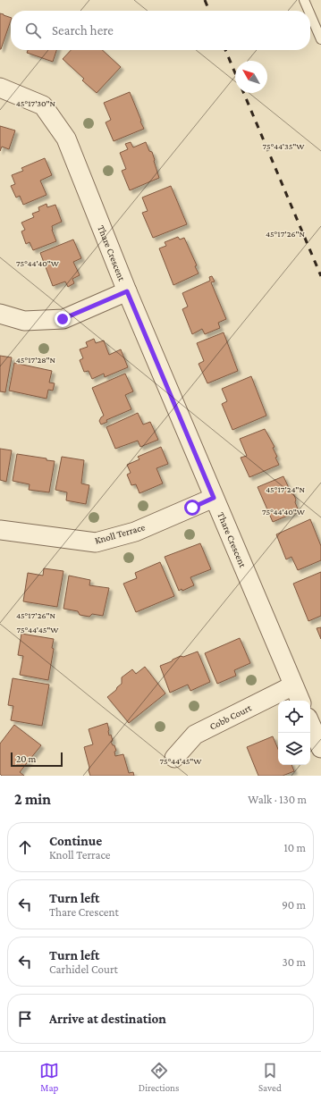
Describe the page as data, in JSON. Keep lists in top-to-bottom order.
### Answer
{
  "streets": {
    "street": ["Thare Crescent", "Knoll Terrace", "Cobb Court"]
  },
  "crossings": [
    ["Thare Crescent", "Knoll Terrace"],
    ["Thare Crescent", "Cobb Court"]
  ],
  "scale_bar": "20 m",
  "north": "top left",
  "page": {
    "search": "Search here",
    "scale": "20 m",
    "heading": ["2 min", "Walk · 130 m"],
    "list": [
      ["Continue", "Knoll Terrace", "10 m"],
      ["Turn left", "Thare Crescent", "90 m"],
      ["Turn left", "Carhidel Court", "30 m"],
      "Arrive at destination"
    ],
    "nav": ["Map", "Directions", "Saved"]
  },
  "coordinates": [
    "45°17'30\"N",
    "75°44'35\"W",
    "45°17'26\"N",
    "75°44'40\"W",
    "45°17'28\"N",
    "45°17'24\"N",
    "75°44'45\"W"
  ]
}
